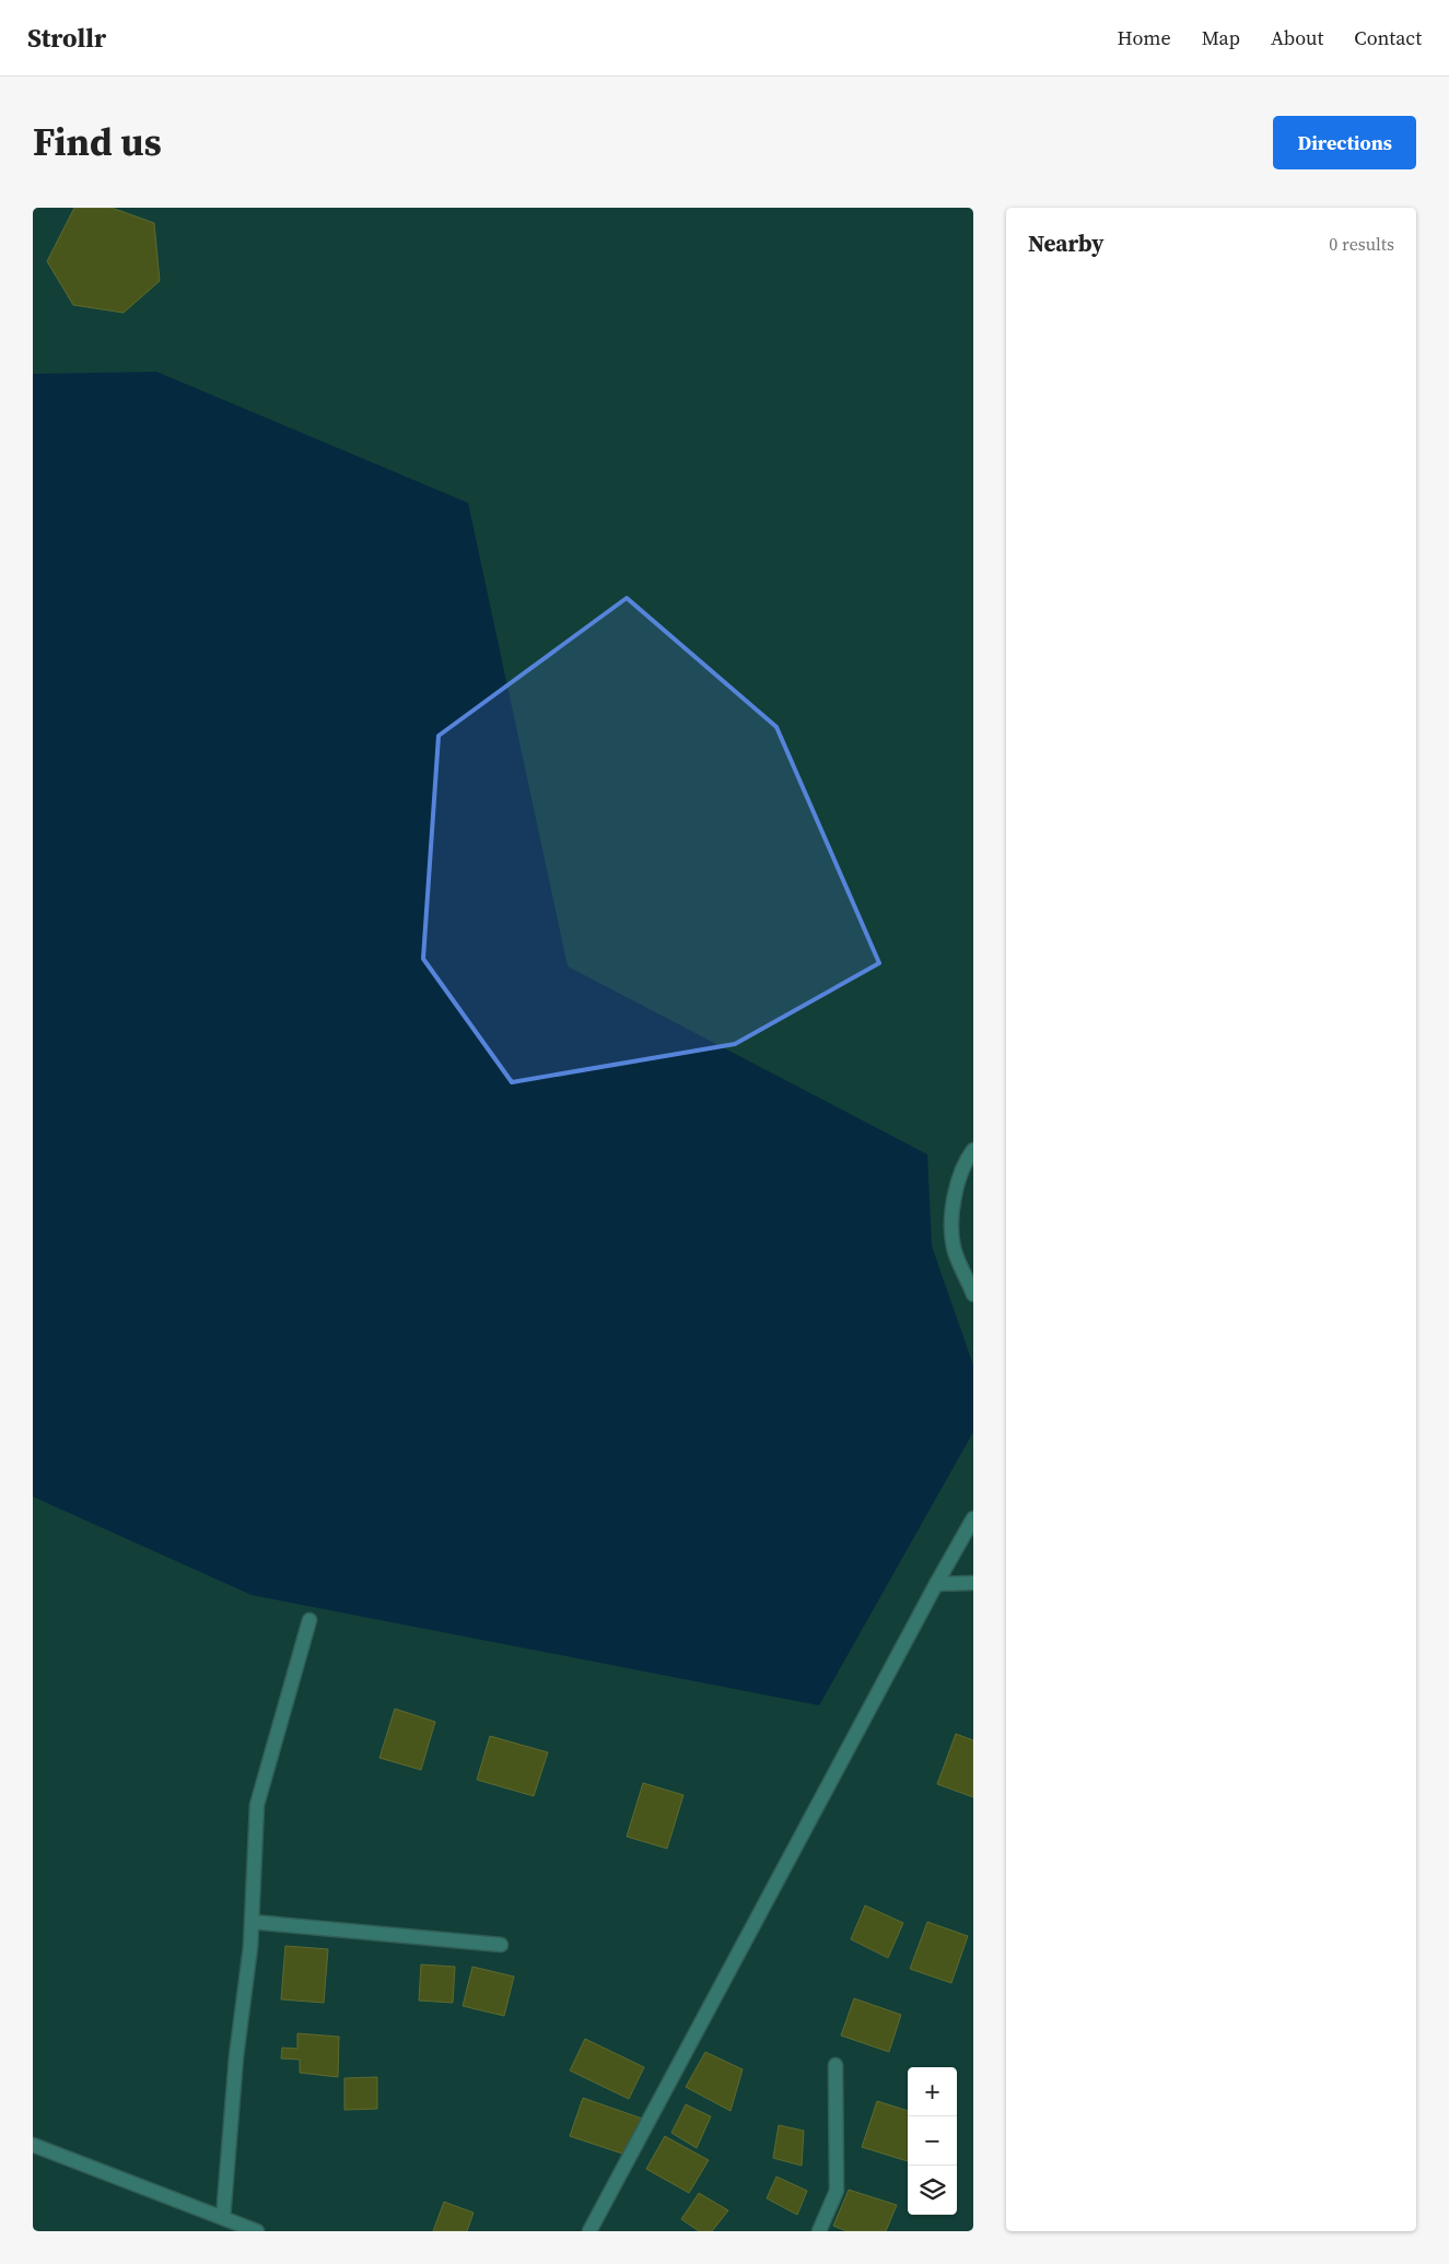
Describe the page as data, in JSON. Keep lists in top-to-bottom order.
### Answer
{
  "page": {
    "header": "Strollr",
    "nav": [
      "Home",
      "Map",
      "About",
      "Contact"
    ],
    "title": "Find us",
    "buttons": "Directions",
    "heading": ["Nearby", "0 results"],
    "map_buttons": ["+", "−"]
  }
}
